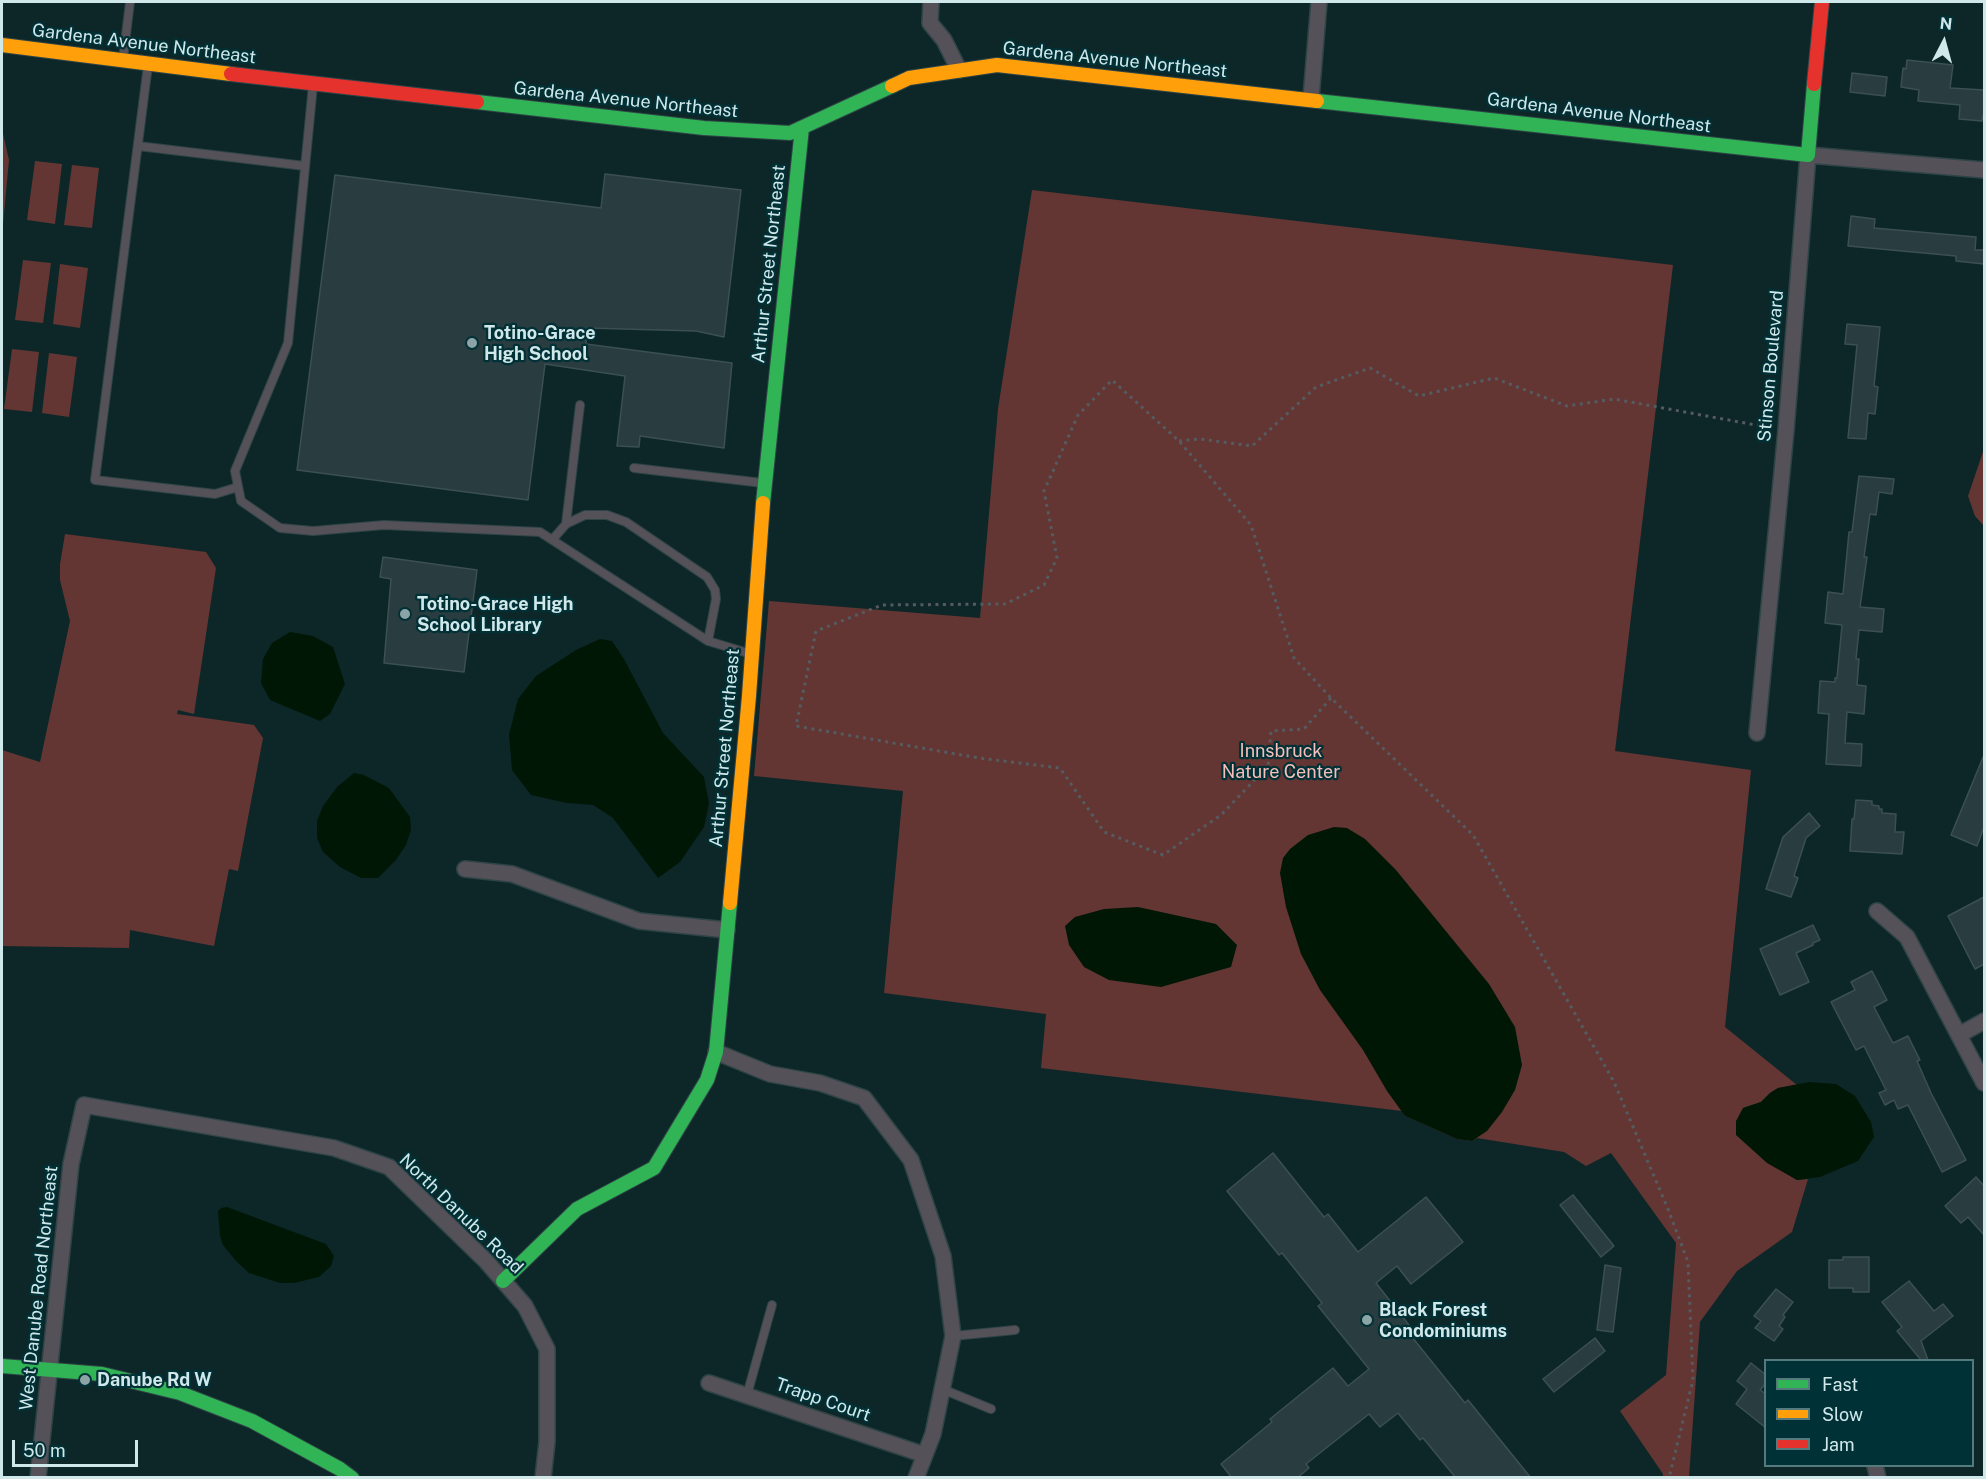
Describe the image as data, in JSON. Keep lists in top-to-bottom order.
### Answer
{
  "streets": {
    "street": [
      "Gardena Avenue Northeast",
      "Arthur Street Northeast",
      "Stinson Boulevard",
      "North Danube Road",
      "West Danube Road Northeast",
      "Trapp Court"
    ]
  },
  "crossings": [
    ["Gardena Avenue Northeast", "Arthur Street Northeast"],
    ["Gardena Avenue Northeast", "Stinson Boulevard"],
    ["Arthur Street Northeast", "North Danube Road"],
    ["North Danube Road", "West Danube Road Northeast"]
  ],
  "parks": ["Innsbruck Nature Center"],
  "places": [
    "Totino-Grace High School",
    "Totino-Grace High School Library",
    "Black Forest Condominiums",
    "Danube Rd W"
  ],
  "legend": ["Fast", "Slow", "Jam"],
  "scale_bar": "50 m",
  "north": "top"
}
